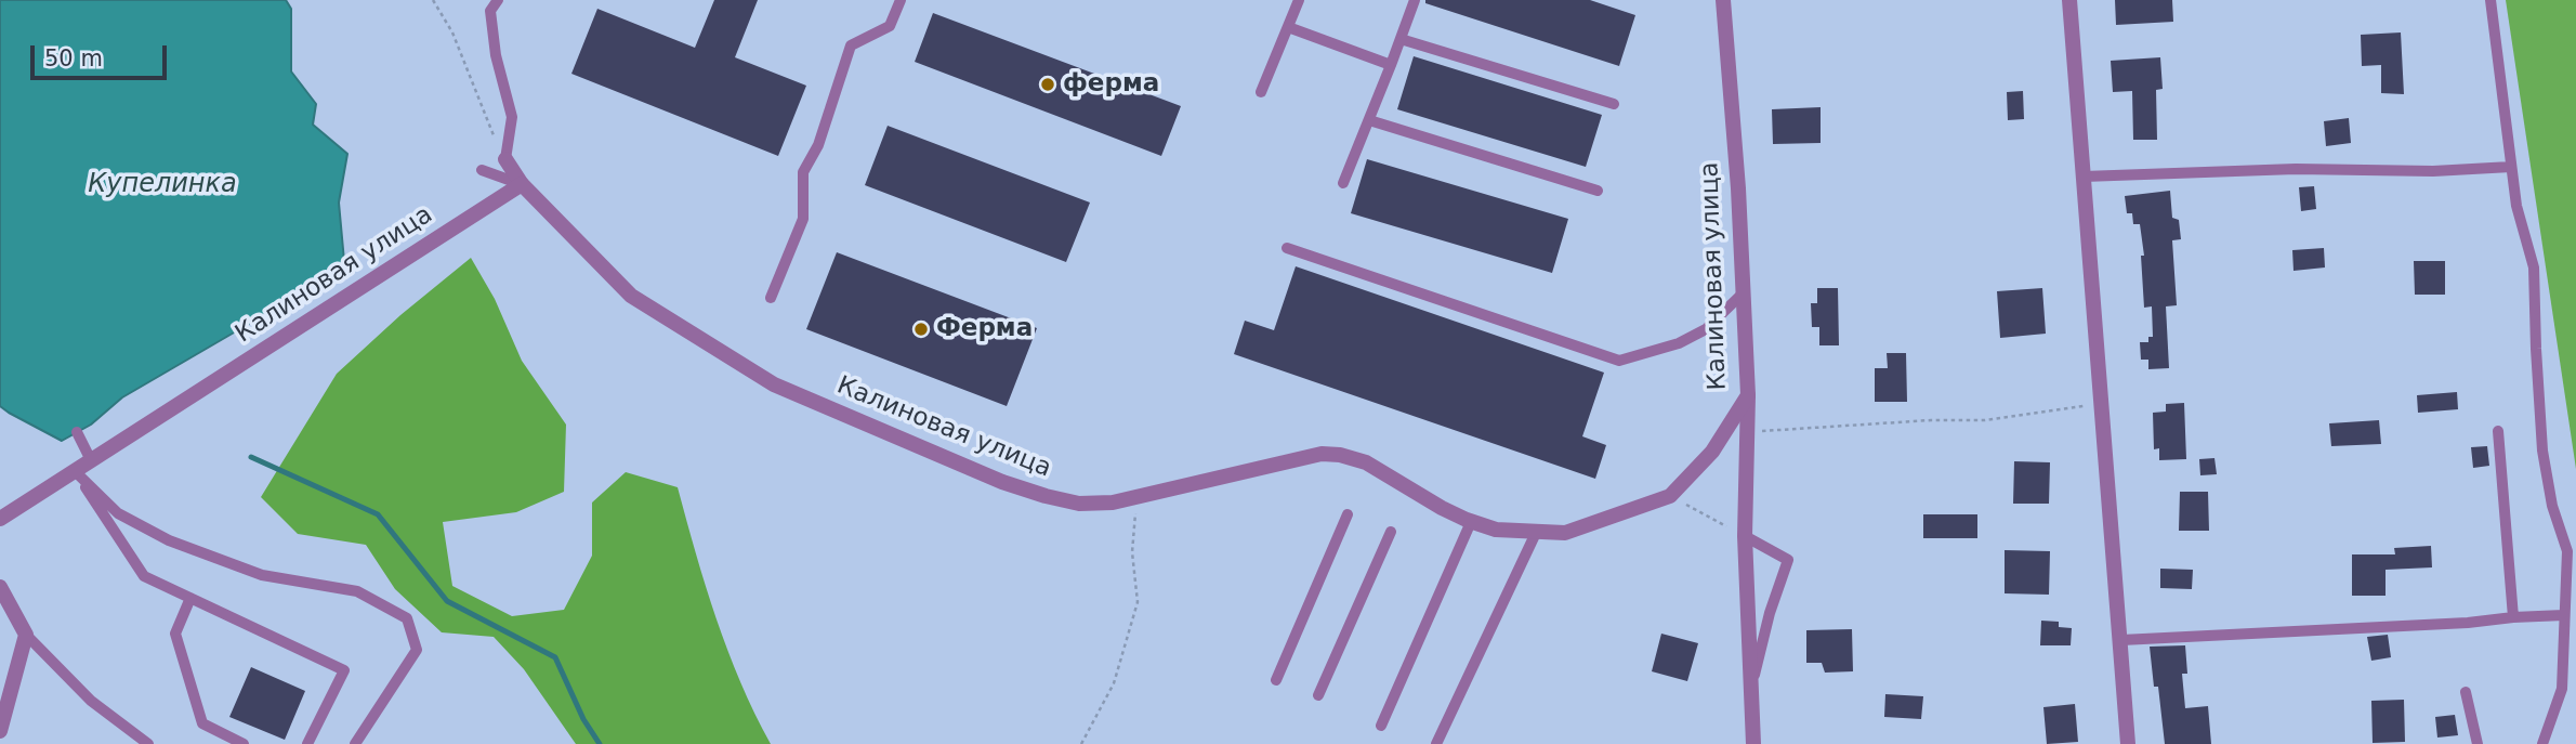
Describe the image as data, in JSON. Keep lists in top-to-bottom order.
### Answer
{
  "streets": {
    "street": ["Калиновая улица"]
  },
  "water": ["Купелинка"],
  "places": ["ферма", "Ферма"],
  "scale_bar": "50 m"
}
